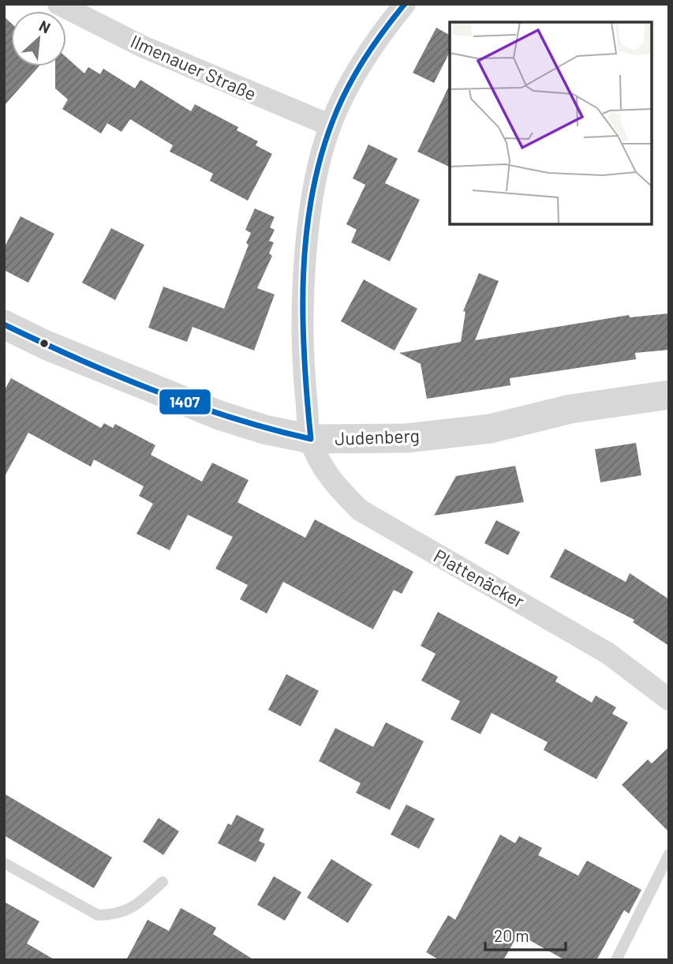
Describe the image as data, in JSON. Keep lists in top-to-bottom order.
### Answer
{
  "streets": {
    "street": ["Ilmenauer Straße", "Judenberg", "Plattenäcker"]
  },
  "crossings": [
    ["Judenberg", "Plattenäcker"]
  ],
  "lines": ["transit line 1407"],
  "scale_bar": "20 m",
  "north": "top right"
}
